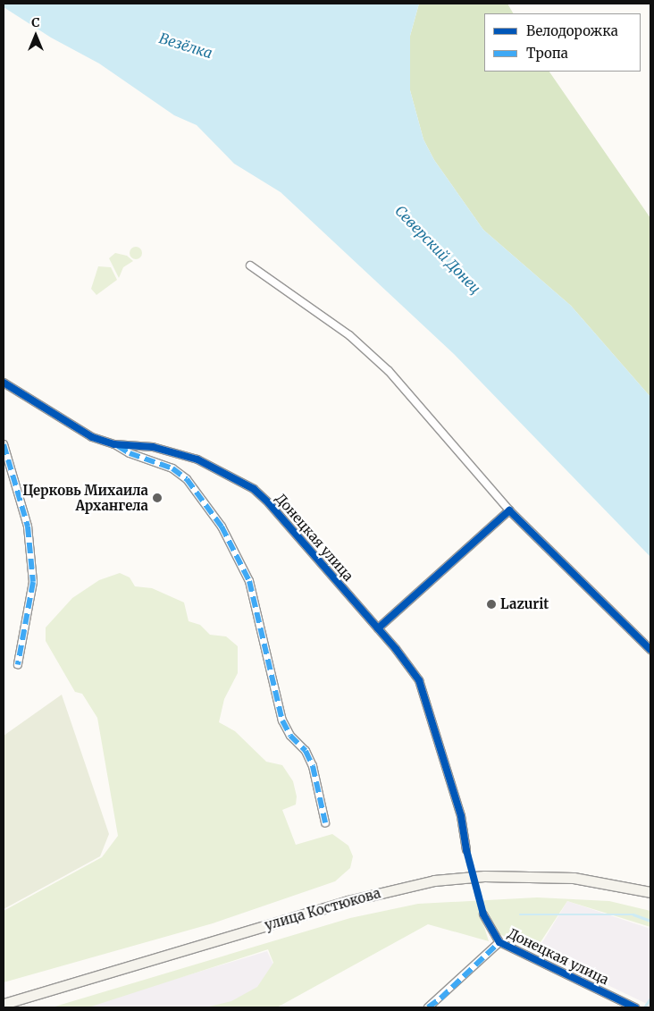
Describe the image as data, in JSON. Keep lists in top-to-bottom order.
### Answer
{
  "streets": {
    "main road": ["улица Костюкова"],
    "street": ["Донецкая улица"]
  },
  "water": ["Везёлка", "Северский Донец"],
  "places": ["Церковь Михаила Архангела", "Lazurit"],
  "legend": ["Велодорожка", "Тропа"],
  "north": "top"
}
